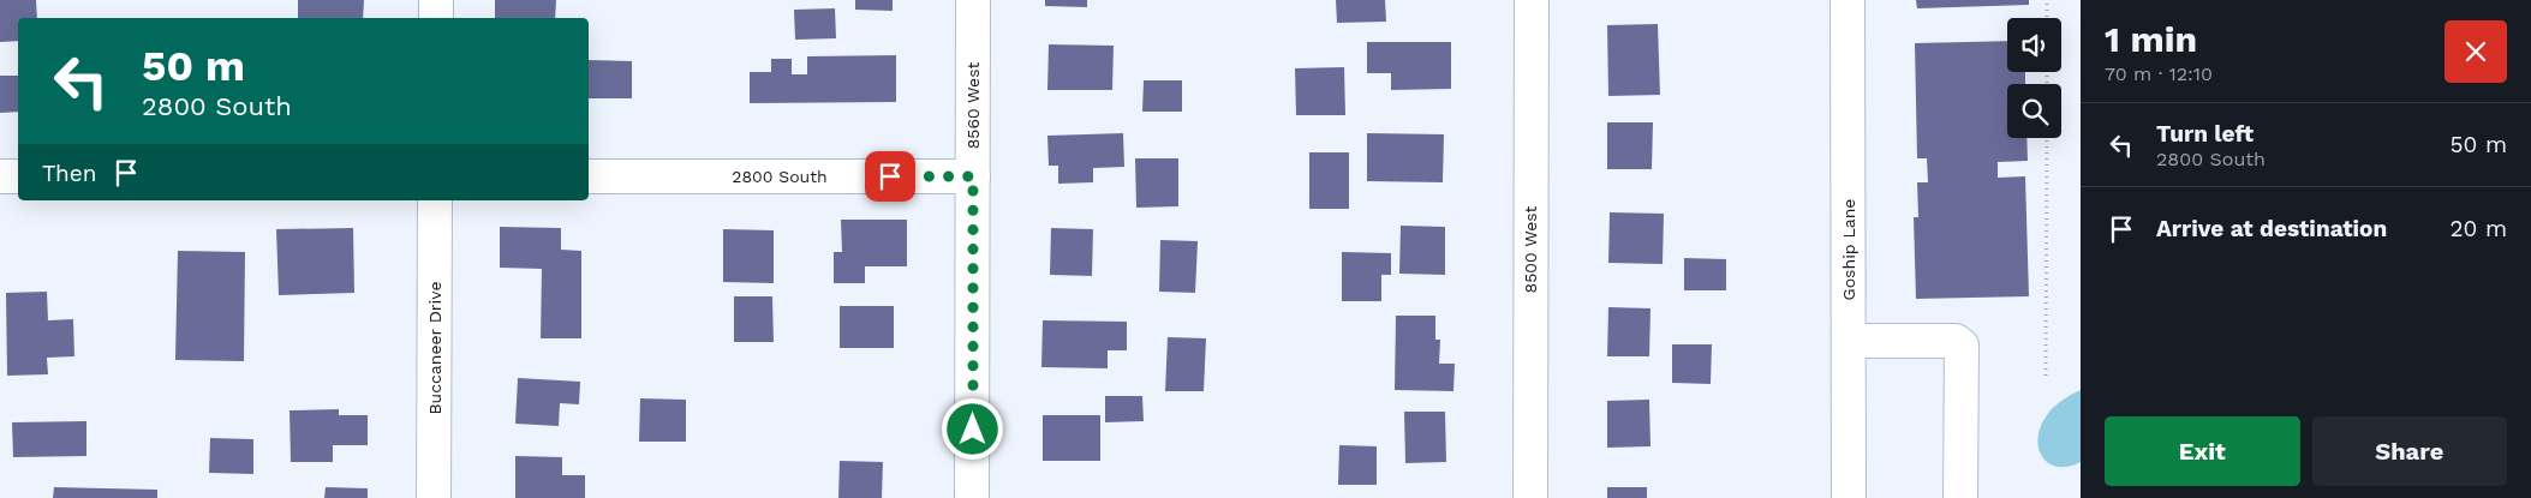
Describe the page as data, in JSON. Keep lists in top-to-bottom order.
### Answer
{
  "streets": {
    "street": [
      "8560 West",
      "2800 South",
      "8500 West",
      "Goship Lane",
      "Buccaneer Drive"
    ]
  },
  "crossings": [
    ["8560 West", "2800 South"]
  ],
  "page": {
    "heading": ["1 min", "70 m · 12:10"],
    "turn": ["50 m", "2800 South"],
    "list": [
      {
        "name": "Turn left",
        "note": "2800 South",
        "value": "50 m"
      },
      {
        "name": "Arrive at destination",
        "value": "20 m"
      }
    ],
    "then": "Then",
    "buttons": ["Exit", "Share"]
  }
}
